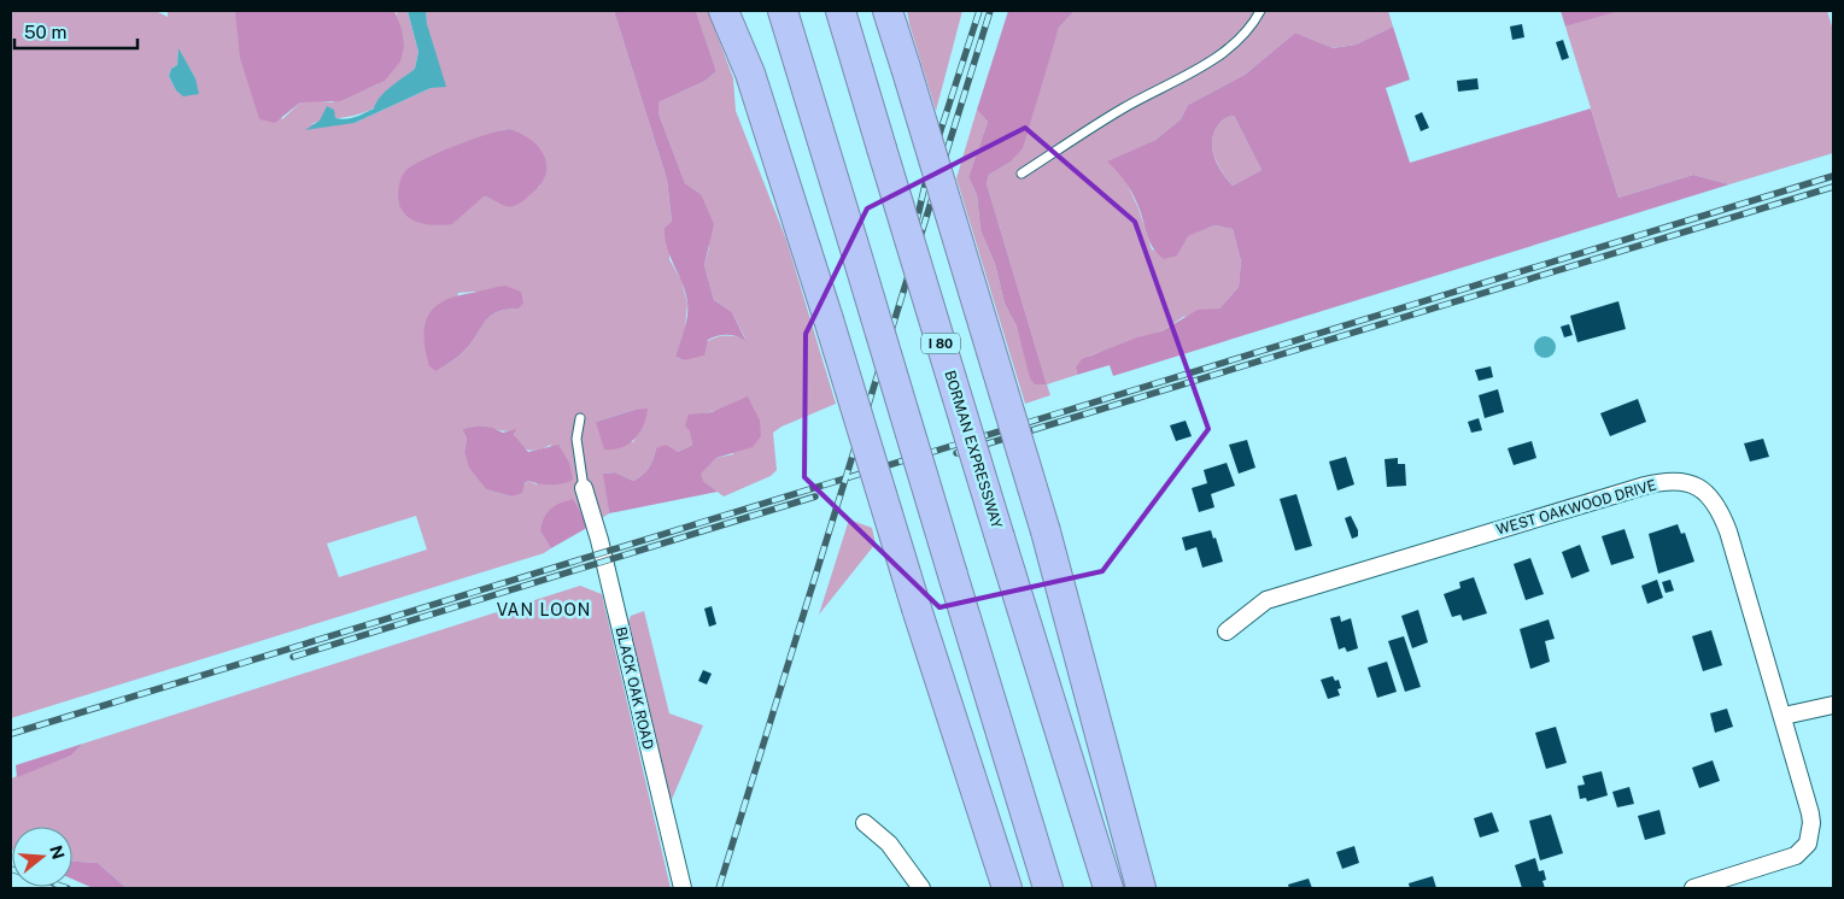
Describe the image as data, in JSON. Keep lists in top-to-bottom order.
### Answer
{
  "streets": {
    "highway": ["I 80", "BORMAN EXPRESSWAY"],
    "street": ["WEST OAKWOOD DRIVE", "BLACK OAK ROAD"]
  },
  "districts": ["VAN LOON"],
  "scale_bar": "50 m",
  "north": "right"
}
